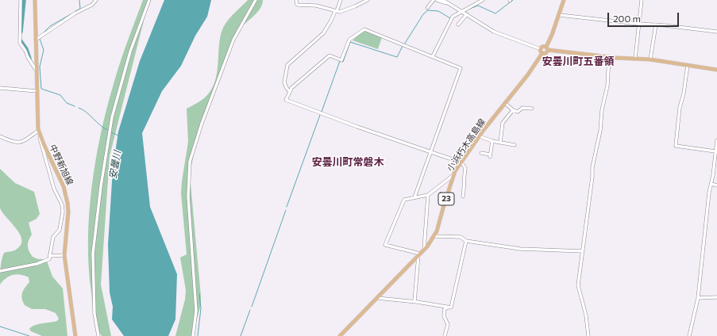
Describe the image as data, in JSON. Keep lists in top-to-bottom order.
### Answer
{
  "streets": {
    "main road": ["小浜朽木高島線", "中野新旭線", "23"]
  },
  "districts": ["安曇川町五番領", "安曇川町常磐木"],
  "water": ["安曇川"],
  "scale_bar": "200 m"
}
